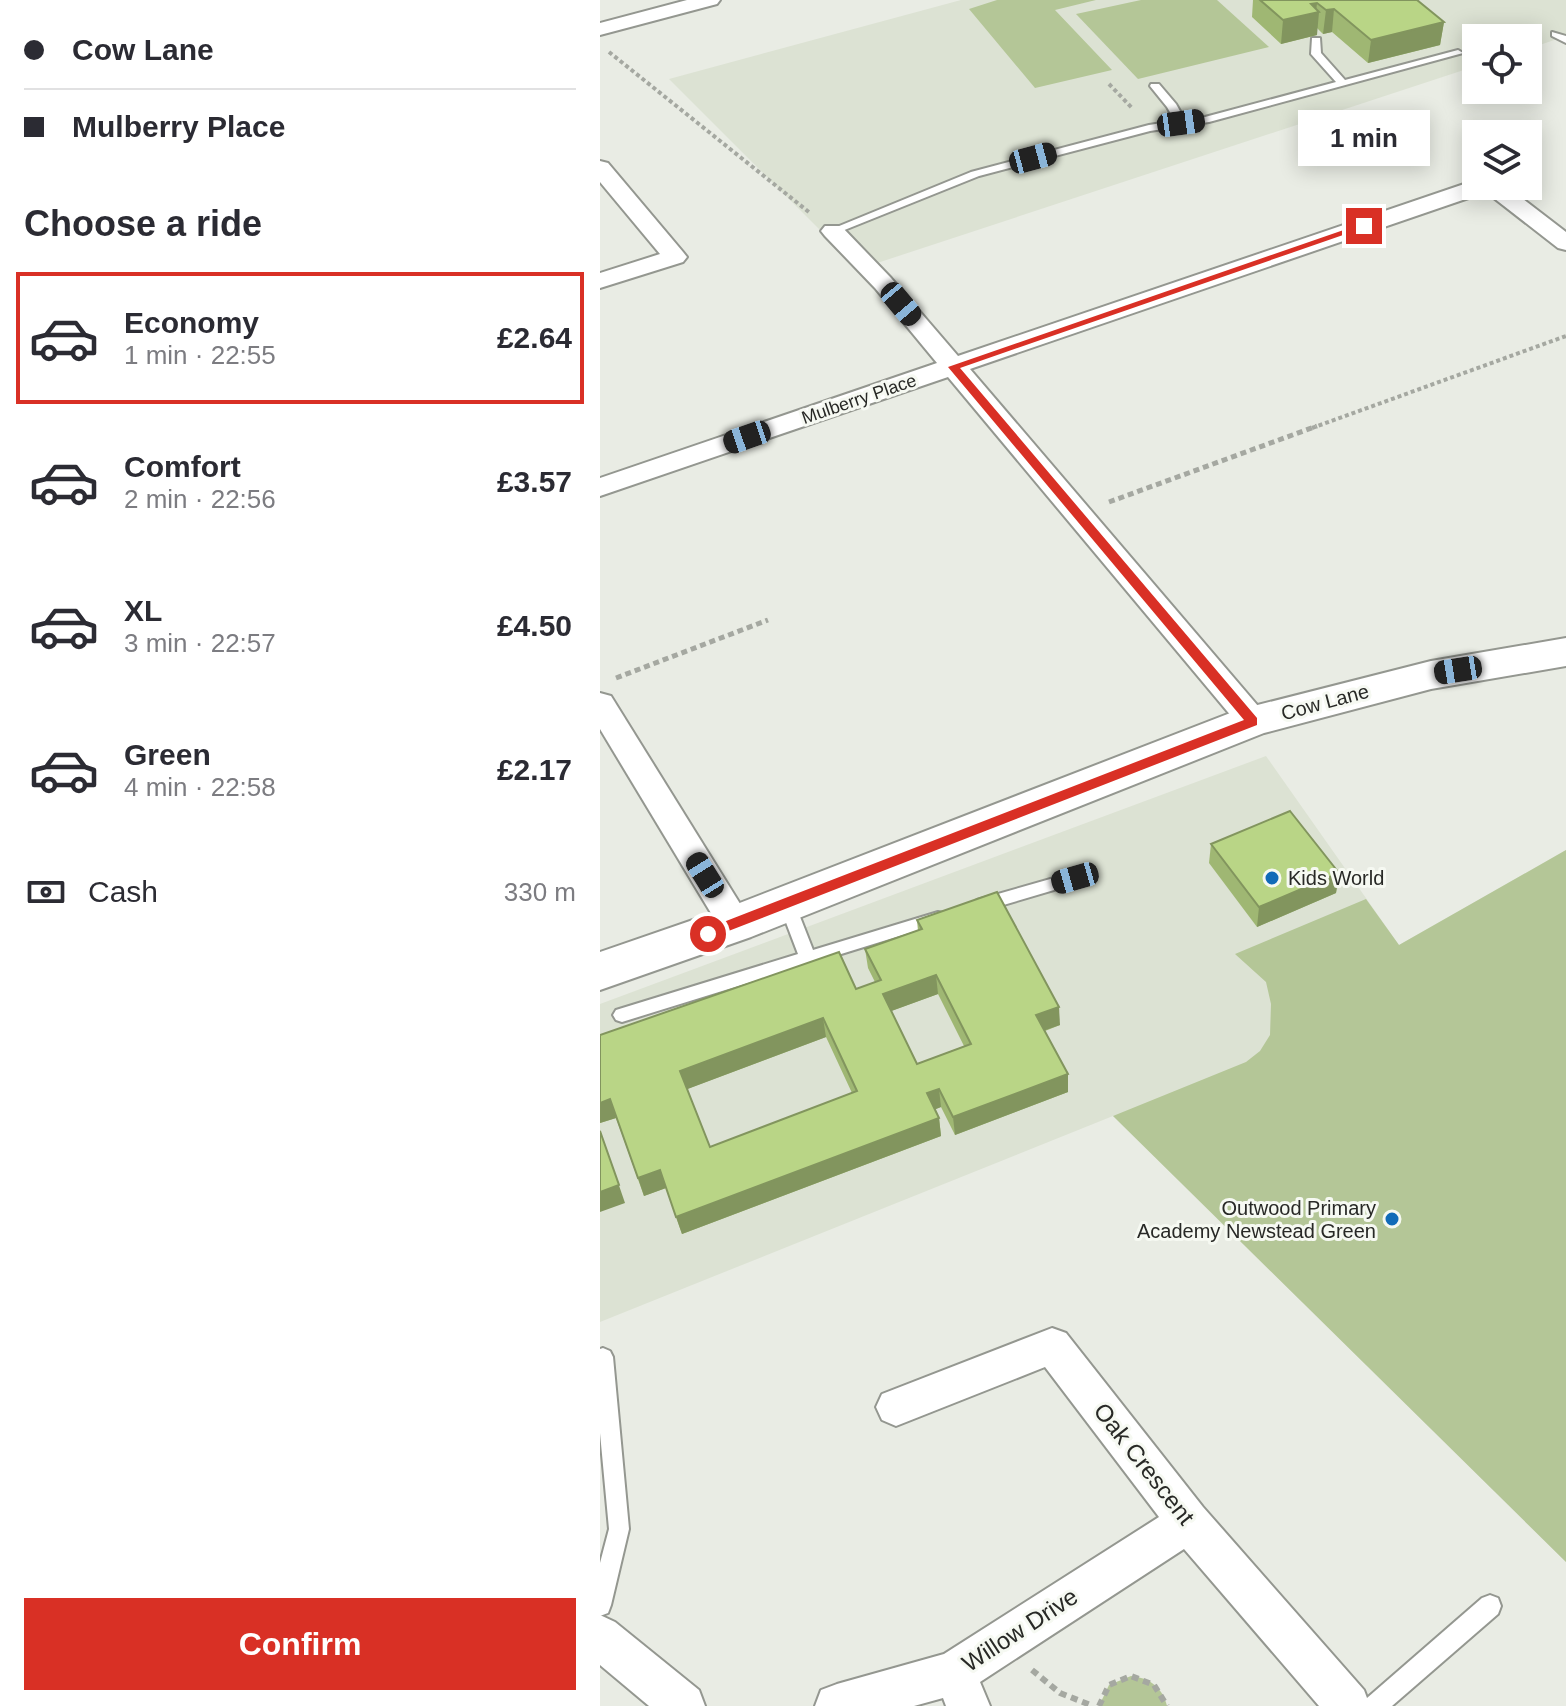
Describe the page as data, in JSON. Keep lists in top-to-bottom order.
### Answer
{
  "streets": {
    "main road": ["Cow Lane"],
    "street": ["Mulberry Place", "Oak Crescent", "Willow Drive"]
  },
  "crossings": [
    ["Oak Crescent", "Willow Drive"]
  ],
  "places": ["Kids World", "Outwood Primary Academy Newstead Green"],
  "page": {
    "banner": ["Cow Lane", "Mulberry Place"],
    "bubble": "1 min",
    "heading": "Choose a ride",
    "list": [
      {
        "name": "Economy",
        "note": "1 min · 22:55",
        "value": "£2.64"
      },
      {
        "name": "Comfort",
        "note": "2 min · 22:56",
        "value": "£3.57"
      },
      {
        "name": "XL",
        "note": "3 min · 22:57",
        "value": "£4.50"
      },
      {
        "name": "Green",
        "note": "4 min · 22:58",
        "value": "£2.17"
      }
    ],
    "pay": ["Cash", "330 m"],
    "buttons": "Confirm"
  }
}
